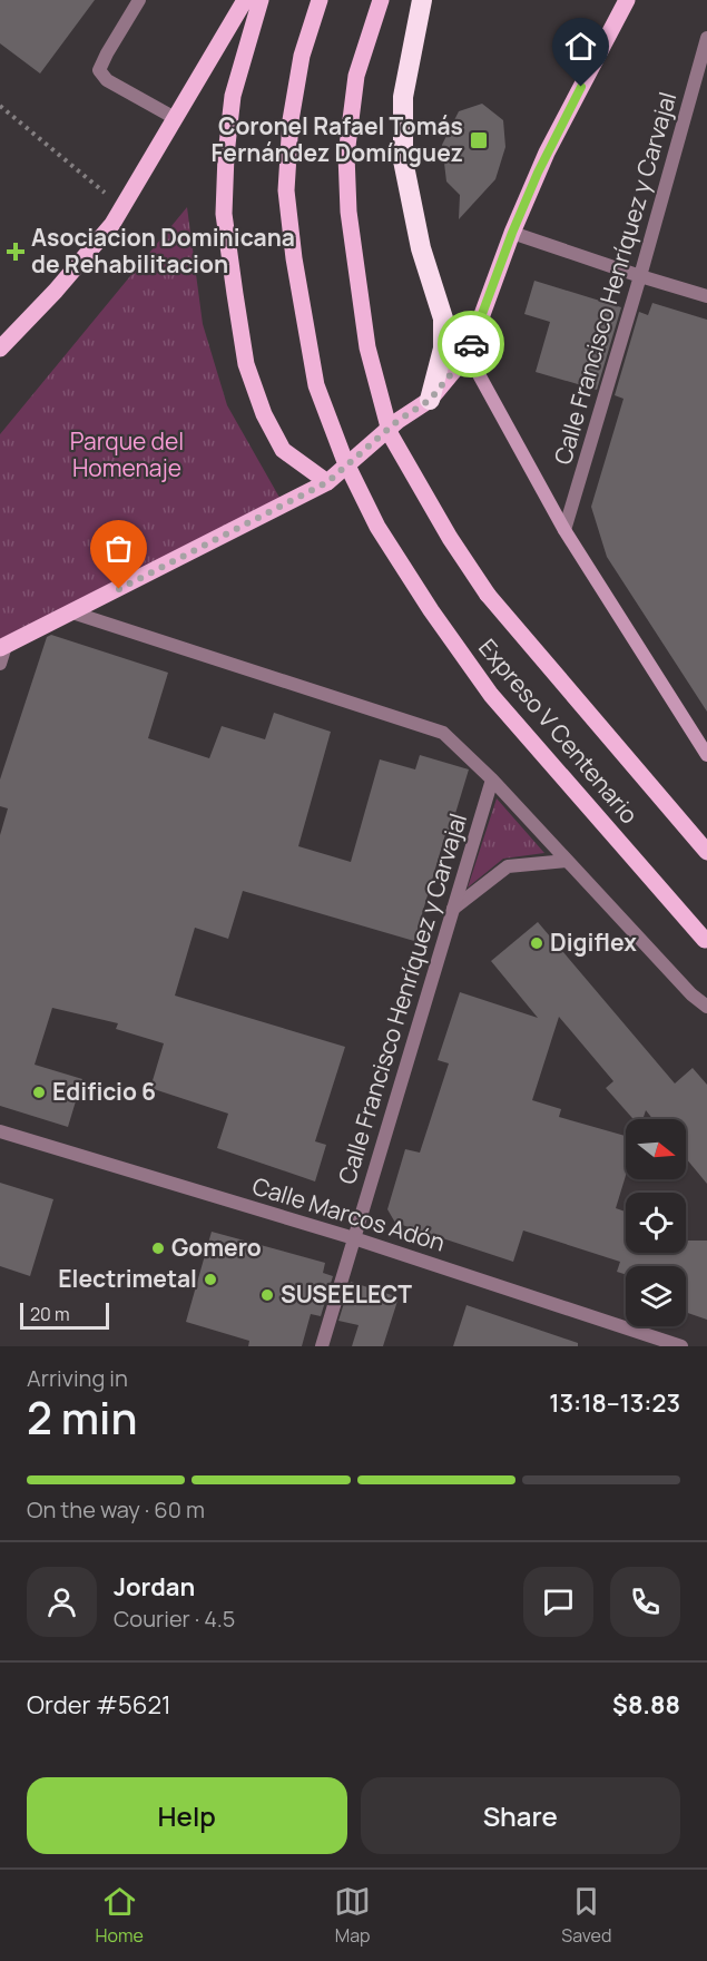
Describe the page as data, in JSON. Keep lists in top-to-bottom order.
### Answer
{
  "streets": {
    "main road": ["Expreso V Centenario"],
    "street": ["Calle Francisco Henríquez y Carvajal", "Calle Marcos Adón"]
  },
  "crossings": [
    ["Calle Francisco Henríquez y Carvajal", "Calle Marcos Adón"]
  ],
  "parks": ["Parque del Homenaje"],
  "places": {
    "transit": ["Coronel Rafael Tomás Fernández Domínguez"],
    "health": ["Asociacion Dominicana de Rehabilitacion"],
    "other": [
      "Digiflex",
      "Edificio 6",
      "Gomero",
      "Electrimetal",
      "SUSEELECT"
    ]
  },
  "scale_bar": "20 m",
  "north": "right",
  "page": {
    "scale": "20 m",
    "heading": ["2 min", "Arriving in", "13:18–13:23"],
    "panel": [
      "Jordan",
      "Courier · 4.5",
      "Order #5621",
      "$8.88"
    ],
    "bar": "On the way · 60 m",
    "buttons": ["Help", "Share"],
    "tabs": ["Home", "Map", "Saved"]
  }
}
